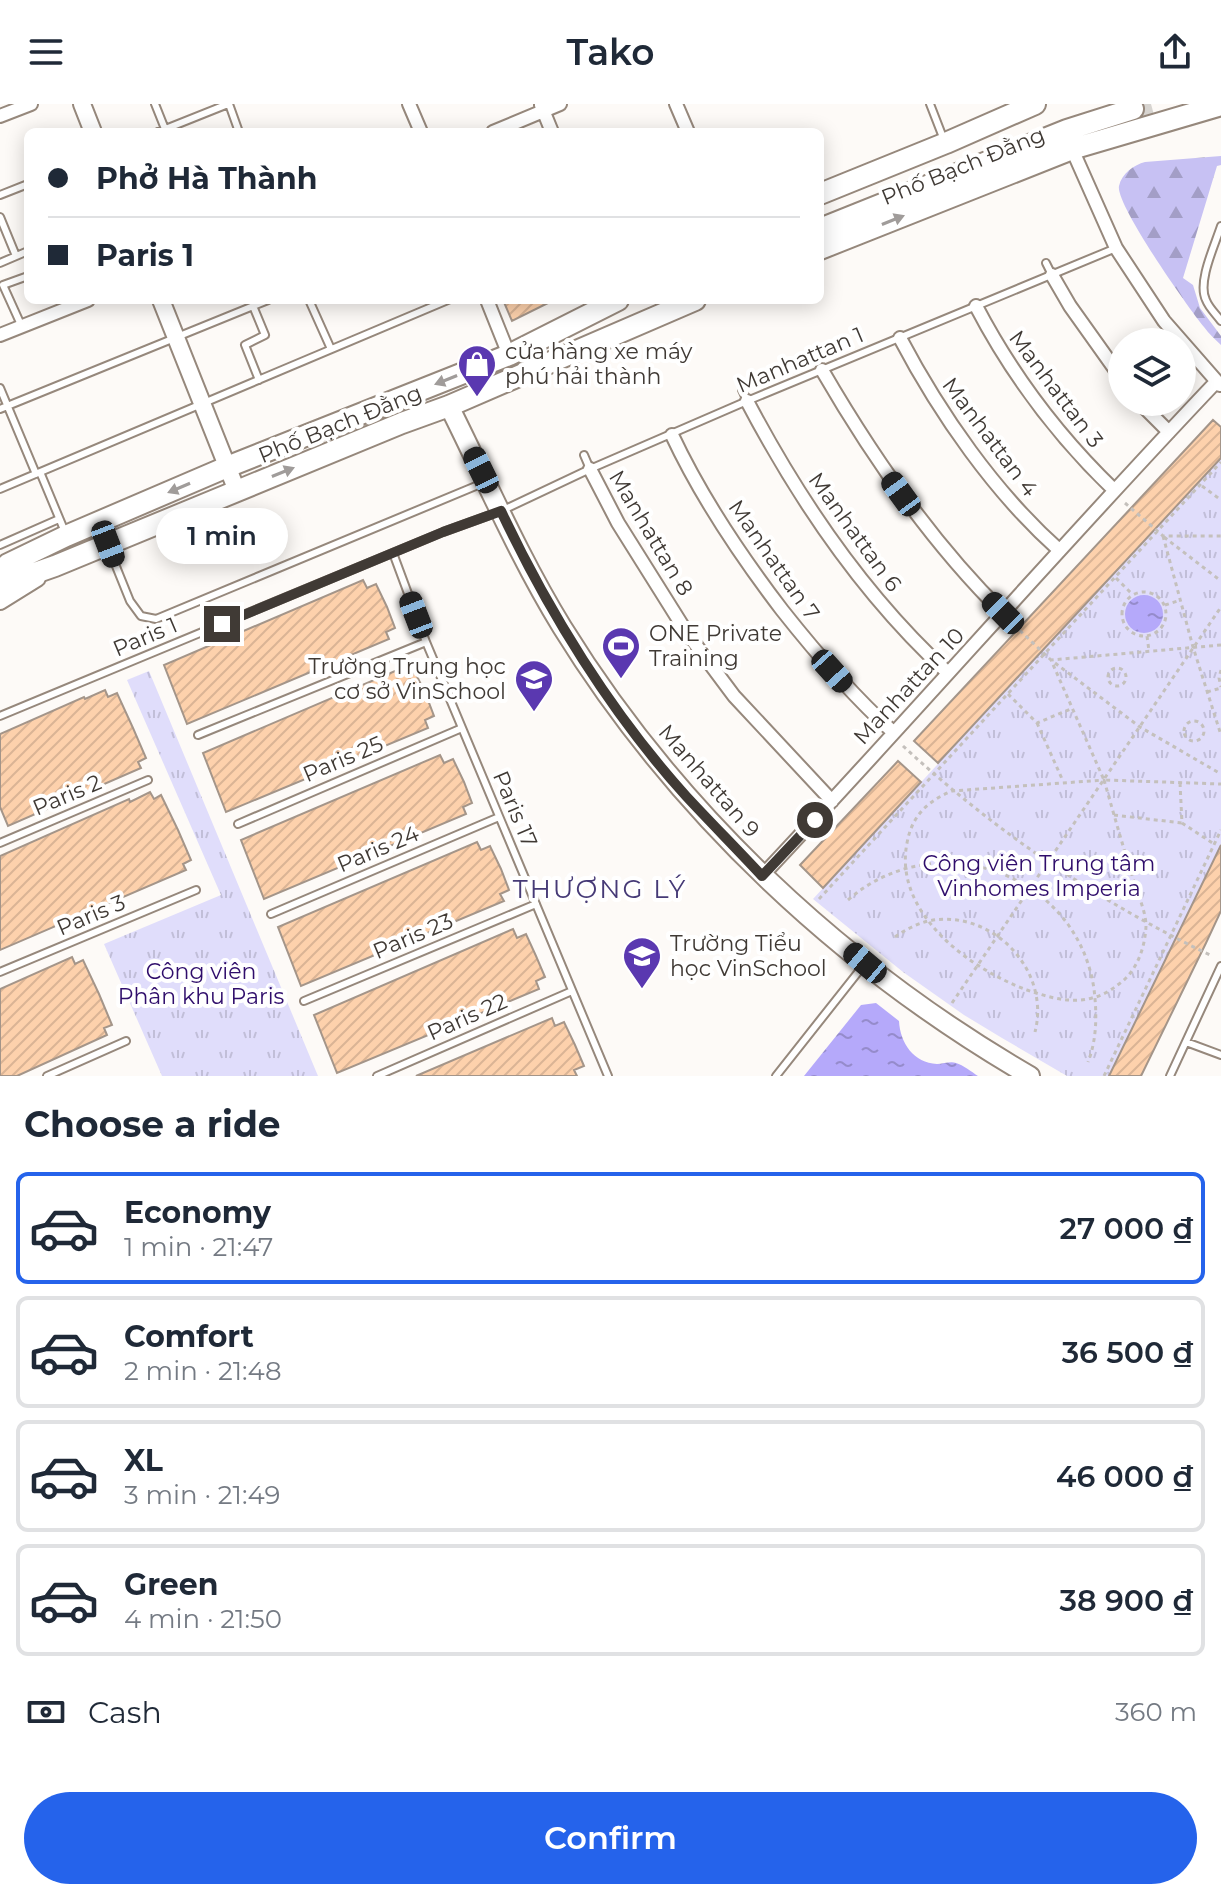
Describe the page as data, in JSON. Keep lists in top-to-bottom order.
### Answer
{
  "streets": {
    "main road": ["Phố Bạch Đằng", "Manhattan 9"],
    "street": [
      "Manhattan 3",
      "Manhattan 4",
      "Manhattan 6",
      "Manhattan 8",
      "Manhattan 7",
      "Manhattan 10"
    ],
    "lane": [
      "Manhattan 1",
      "Paris 1",
      "Paris 25",
      "Paris 2",
      "Paris 17",
      "Paris 24",
      "Paris 3",
      "Paris 23",
      "Paris 22"
    ]
  },
  "crossings": [
    ["Phố Bạch Đằng", "Manhattan 9"],
    ["Manhattan 1", "Manhattan 3"],
    ["Manhattan 1", "Manhattan 4"],
    ["Manhattan 1", "Manhattan 6"],
    ["Manhattan 1", "Manhattan 8"],
    ["Manhattan 1", "Manhattan 7"],
    ["Manhattan 1", "Paris 1"],
    ["Manhattan 1", "Manhattan 9"],
    ["Manhattan 3", "Manhattan 10"],
    ["Manhattan 4", "Manhattan 10"],
    ["Manhattan 6", "Manhattan 10"],
    ["Manhattan 8", "Manhattan 10"],
    ["Manhattan 7", "Manhattan 10"],
    ["Paris 1", "Manhattan 9"],
    ["Paris 1", "Paris 17"],
    ["Manhattan 10", "Manhattan 9"],
    ["Paris 25", "Paris 17"],
    ["Paris 17", "Paris 24"],
    ["Paris 17", "Paris 23"],
    ["Paris 17", "Paris 22"]
  ],
  "districts": ["THƯỢNG LÝ"],
  "parks": ["Công viên Trung tâm Vinhomes Imperia", "Công viên Phân khu Paris"],
  "places": {
    "shop": ["cửa hàng xe máy phú hải thành"],
    "sports": ["ONE Private Training"],
    "school or university": ["Trường Trung học cơ sở VinSchool", "Trường Tiểu học VinSchool"]
  },
  "page": {
    "header": "Tako",
    "banner": ["Phở Hà Thành", "Paris 1"],
    "bubble": "1 min",
    "heading": "Choose a ride",
    "list": [
      {
        "name": "Economy",
        "note": "1 min · 21:47",
        "value": "27 000 ₫"
      },
      {
        "name": "Comfort",
        "note": "2 min · 21:48",
        "value": "36 500 ₫"
      },
      {
        "name": "XL",
        "note": "3 min · 21:49",
        "value": "46 000 ₫"
      },
      {
        "name": "Green",
        "note": "4 min · 21:50",
        "value": "38 900 ₫"
      }
    ],
    "pay": ["Cash", "360 m"],
    "buttons": "Confirm"
  }
}
